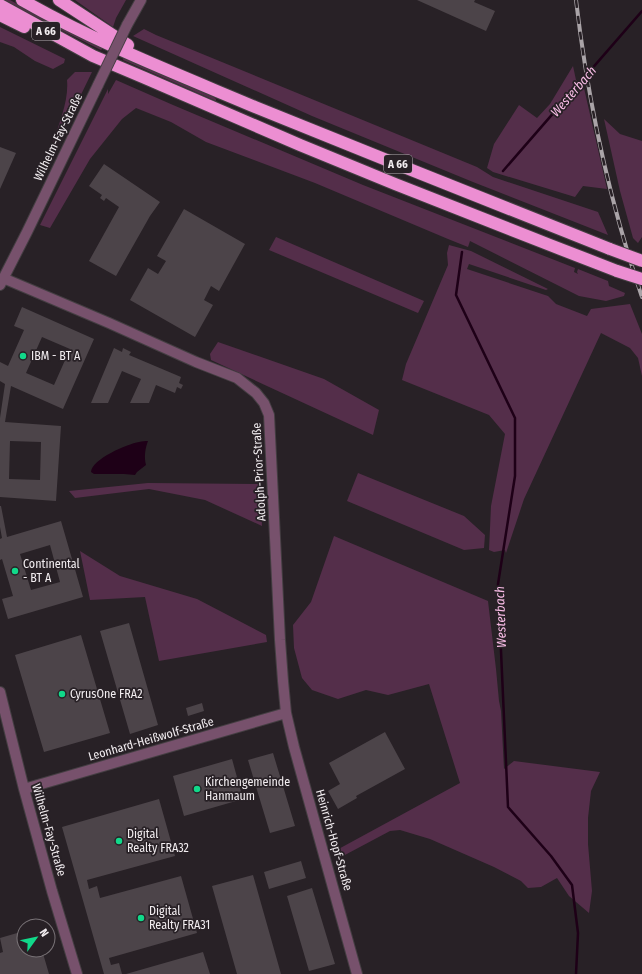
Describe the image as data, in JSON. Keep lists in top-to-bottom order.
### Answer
{
  "streets": {
    "highway": ["A 66"],
    "street": [
      "Wilhelm-Fay-Straße",
      "Adolph-Prior-Straße",
      "Leonhard-Heißwolf-Straße",
      "Heinrich-Hopf-Straße"
    ]
  },
  "crossings": [
    ["Wilhelm-Fay-Straße", "Adolph-Prior-Straße"],
    ["Wilhelm-Fay-Straße", "Leonhard-Heißwolf-Straße"],
    ["Adolph-Prior-Straße", "Leonhard-Heißwolf-Straße"],
    ["Adolph-Prior-Straße", "Heinrich-Hopf-Straße"],
    ["Leonhard-Heißwolf-Straße", "Heinrich-Hopf-Straße"]
  ],
  "water": ["Westerbach"],
  "places": [
    "IBM - BT A",
    "Continental - BT A",
    "CyrusOne FRA2",
    "Kirchengemeinde Hanmaum",
    "Digital Realty FRA32",
    "Digital Realty FRA31"
  ],
  "north": "top right"
}
